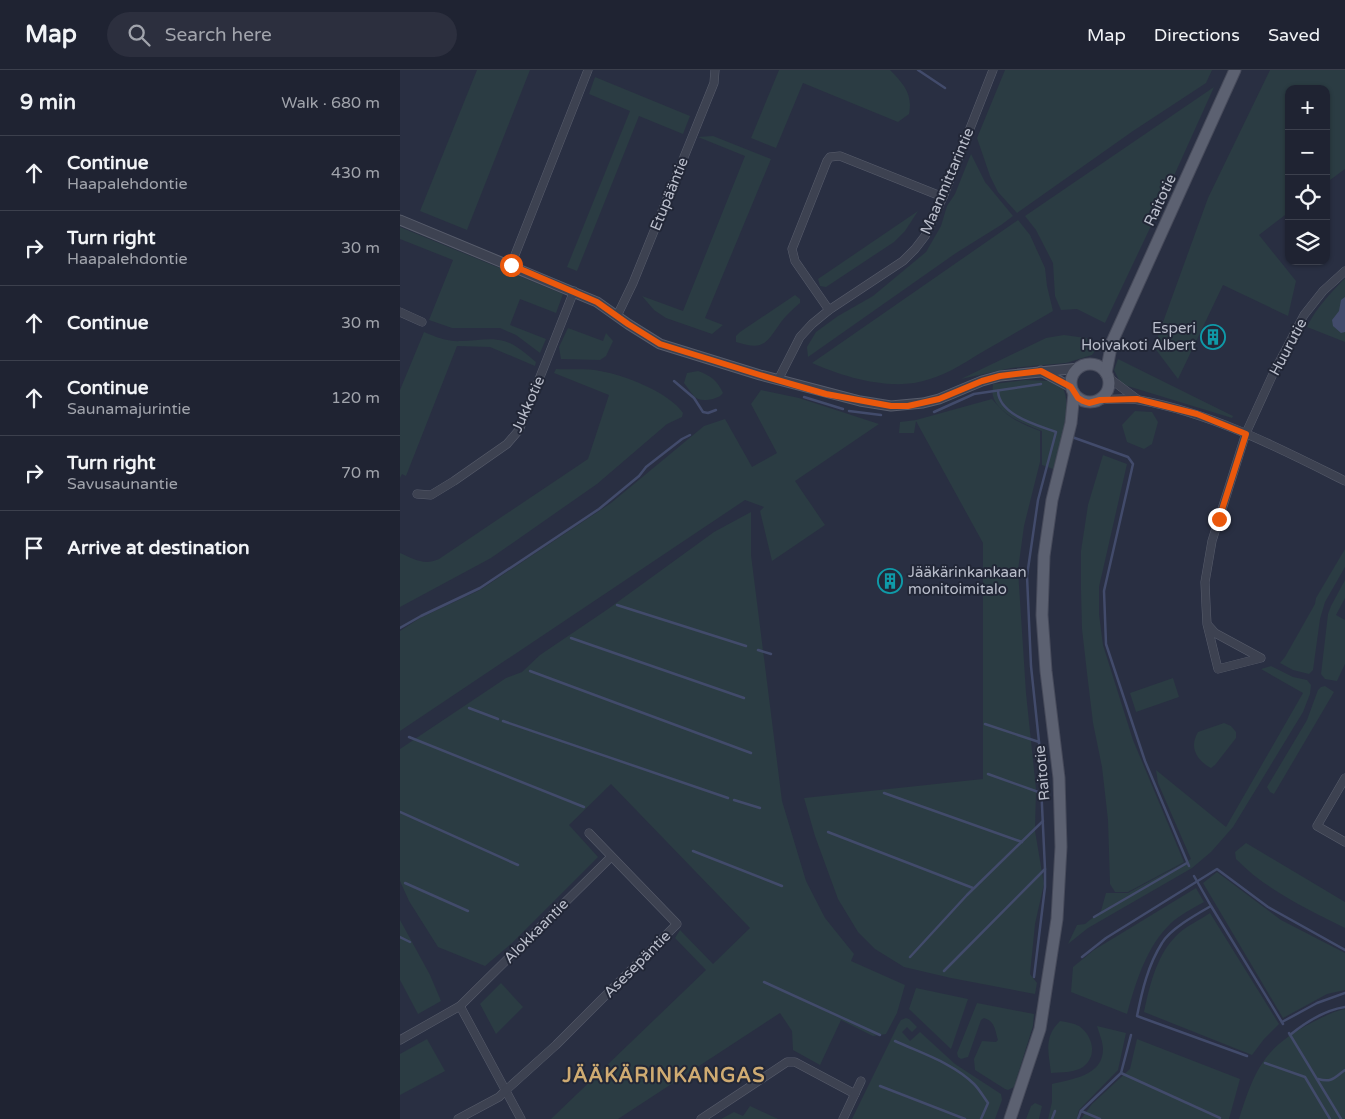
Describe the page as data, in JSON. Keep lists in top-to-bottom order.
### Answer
{
  "streets": {
    "main road": ["Raitotie"],
    "street": [
      "Maanmittarintie",
      "Etupääntie",
      "Huurutie",
      "Jukkotie",
      "Alokkaantie",
      "Asesepäntie"
    ]
  },
  "crossings": [
    ["Alokkaantie", "Asesepäntie"]
  ],
  "districts": ["JÄÄKÄRINKANGAS"],
  "places": {
    "building": ["Esperi Hoivakoti Albert", "Jääkärinkankaan monitoimitalo"]
  },
  "page": {
    "header": "Map",
    "search": "Search here",
    "nav": ["Map", "Directions", "Saved"],
    "heading": ["9 min", "Walk · 680 m"],
    "map_buttons": ["+", "−"],
    "list": [
      ["Continue", "Haapalehdontie", "430 m"],
      ["Turn right", "Haapalehdontie", "30 m"],
      ["Continue", "30 m"],
      ["Continue", "Saunamajurintie", "120 m"],
      ["Turn right", "Savusaunantie", "70 m"],
      "Arrive at destination"
    ]
  }
}
